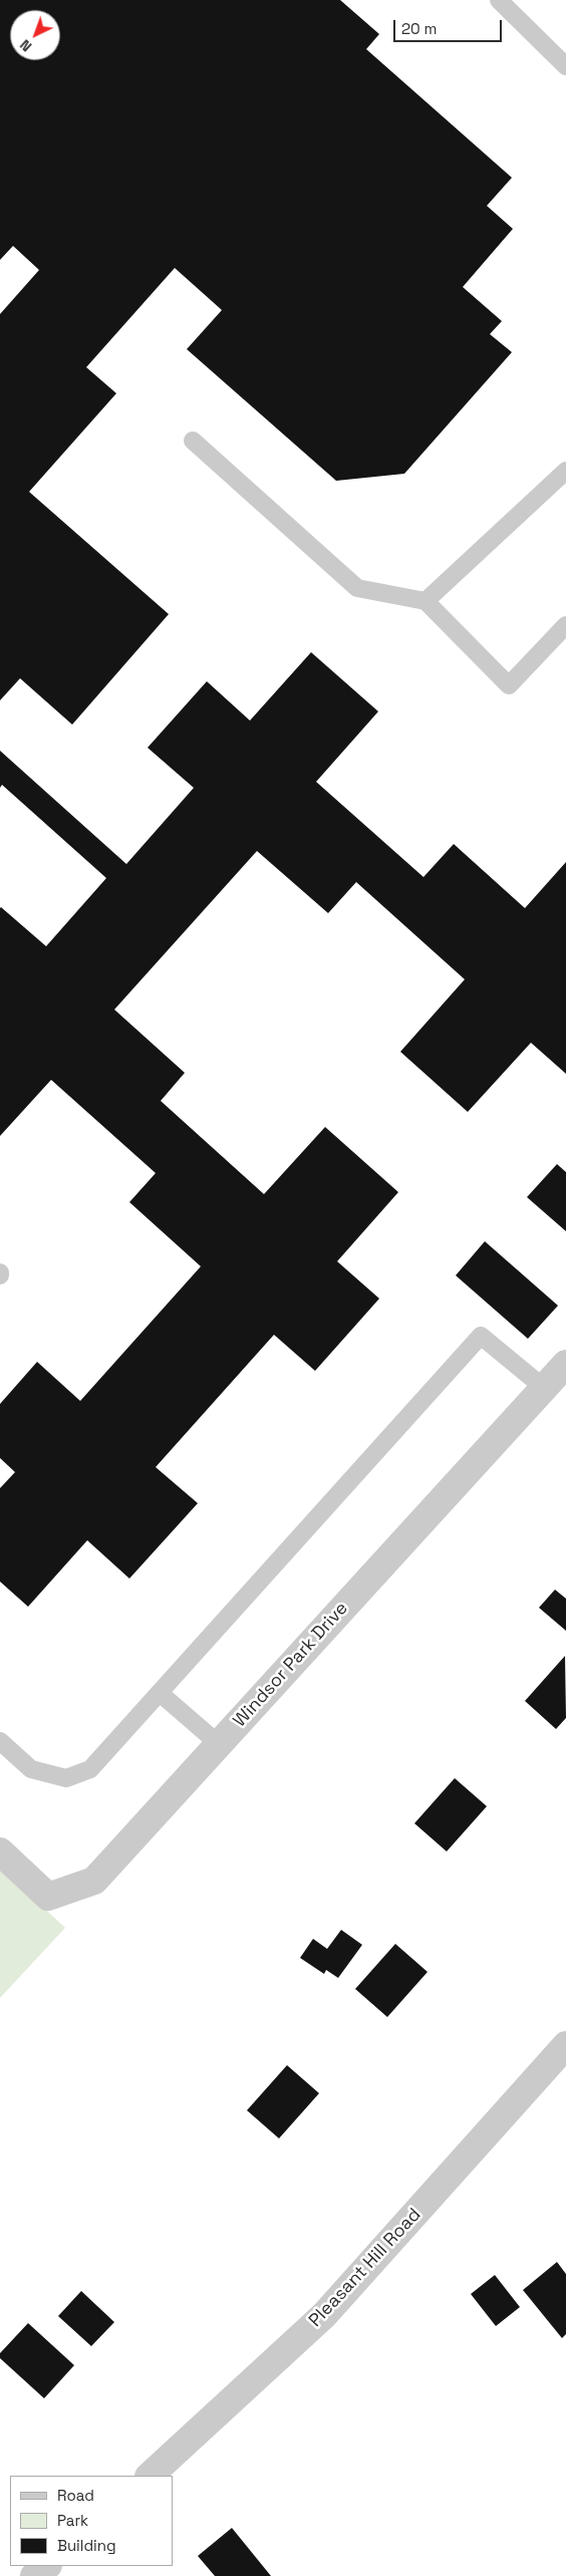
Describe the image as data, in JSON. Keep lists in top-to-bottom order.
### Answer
{
  "streets": {
    "street": ["Windsor Park Drive", "Pleasant Hill Road"]
  },
  "legend": ["Road", "Park", "Building"],
  "scale_bar": "20 m",
  "north": "bottom left"
}
